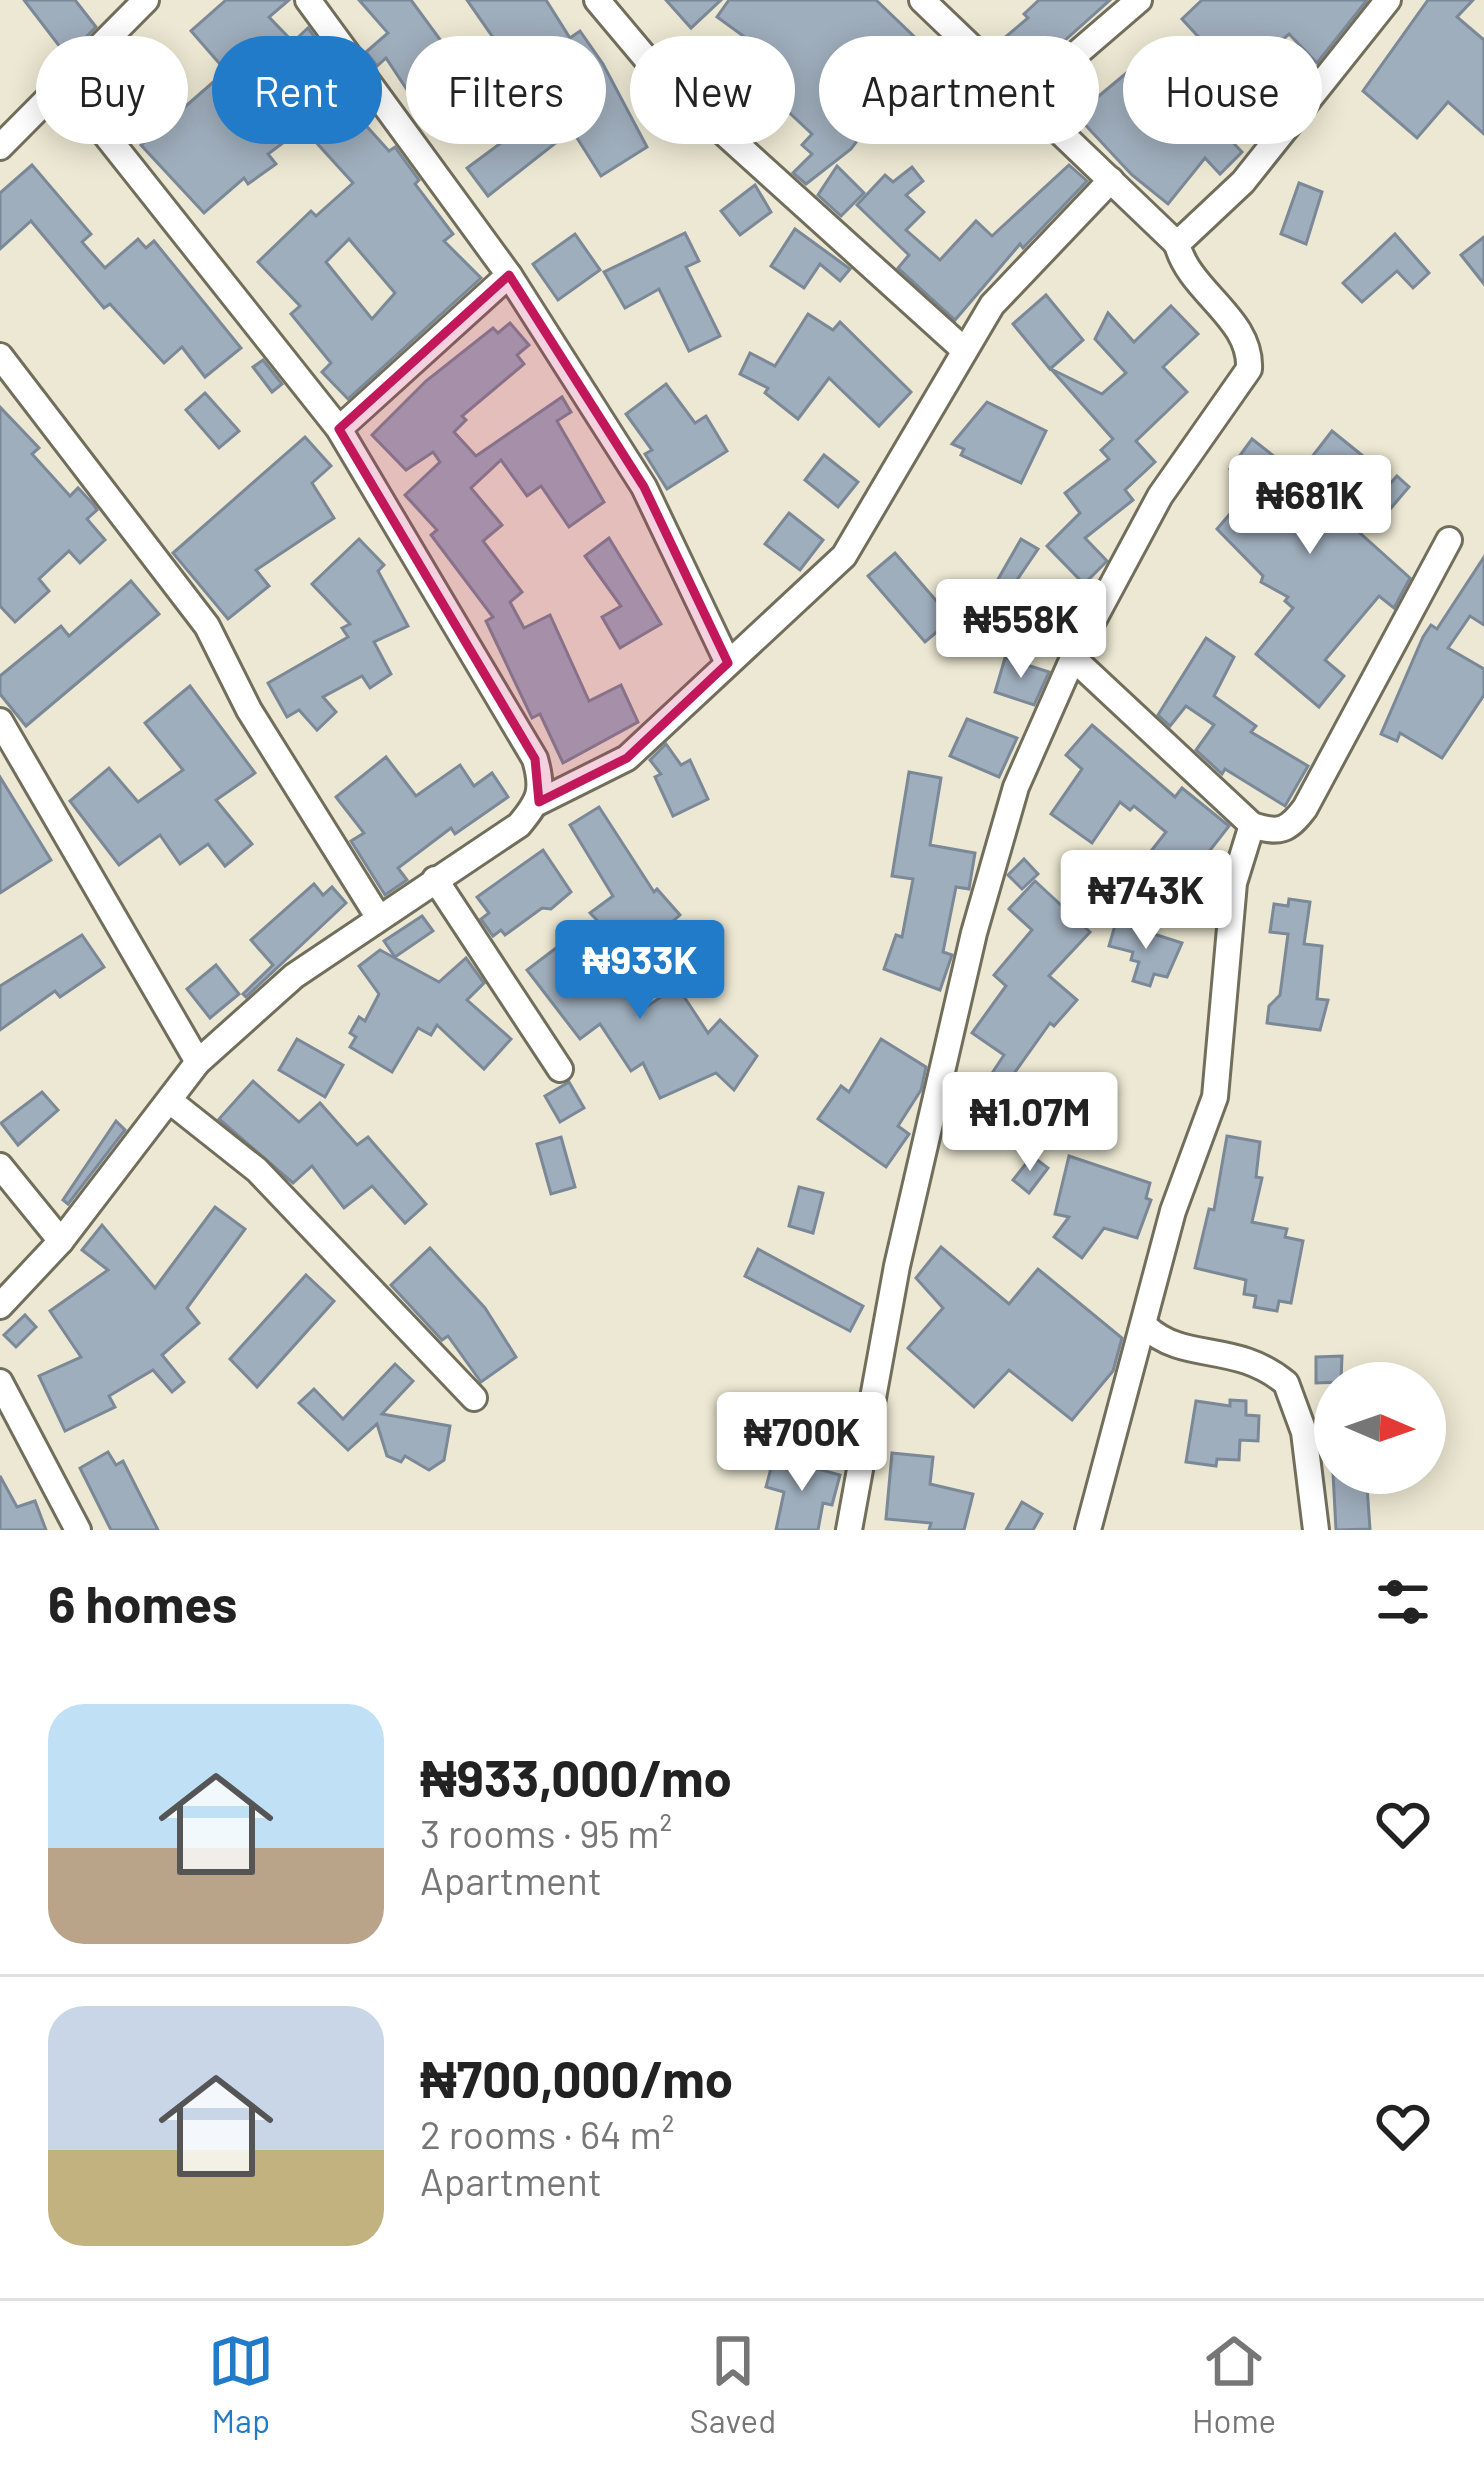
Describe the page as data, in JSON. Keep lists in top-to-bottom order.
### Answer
{
  "north": "right",
  "page": {
    "chip": [
      "Buy",
      "Rent",
      "Filters",
      "New",
      "Apartment",
      "House"
    ],
    "price": [
      "₦681K",
      "₦558K",
      "₦743K",
      "₦933K",
      "₦1.07M",
      "₦700K"
    ],
    "heading": "6 homes",
    "list": [
      {
        "name": "₦933,000/mo",
        "note": "3 rooms · 95 m² · Apartment"
      },
      {
        "name": "₦700,000/mo",
        "note": "2 rooms · 64 m² · Apartment"
      }
    ],
    "tabs": ["Map", "Saved", "Home"]
  }
}
